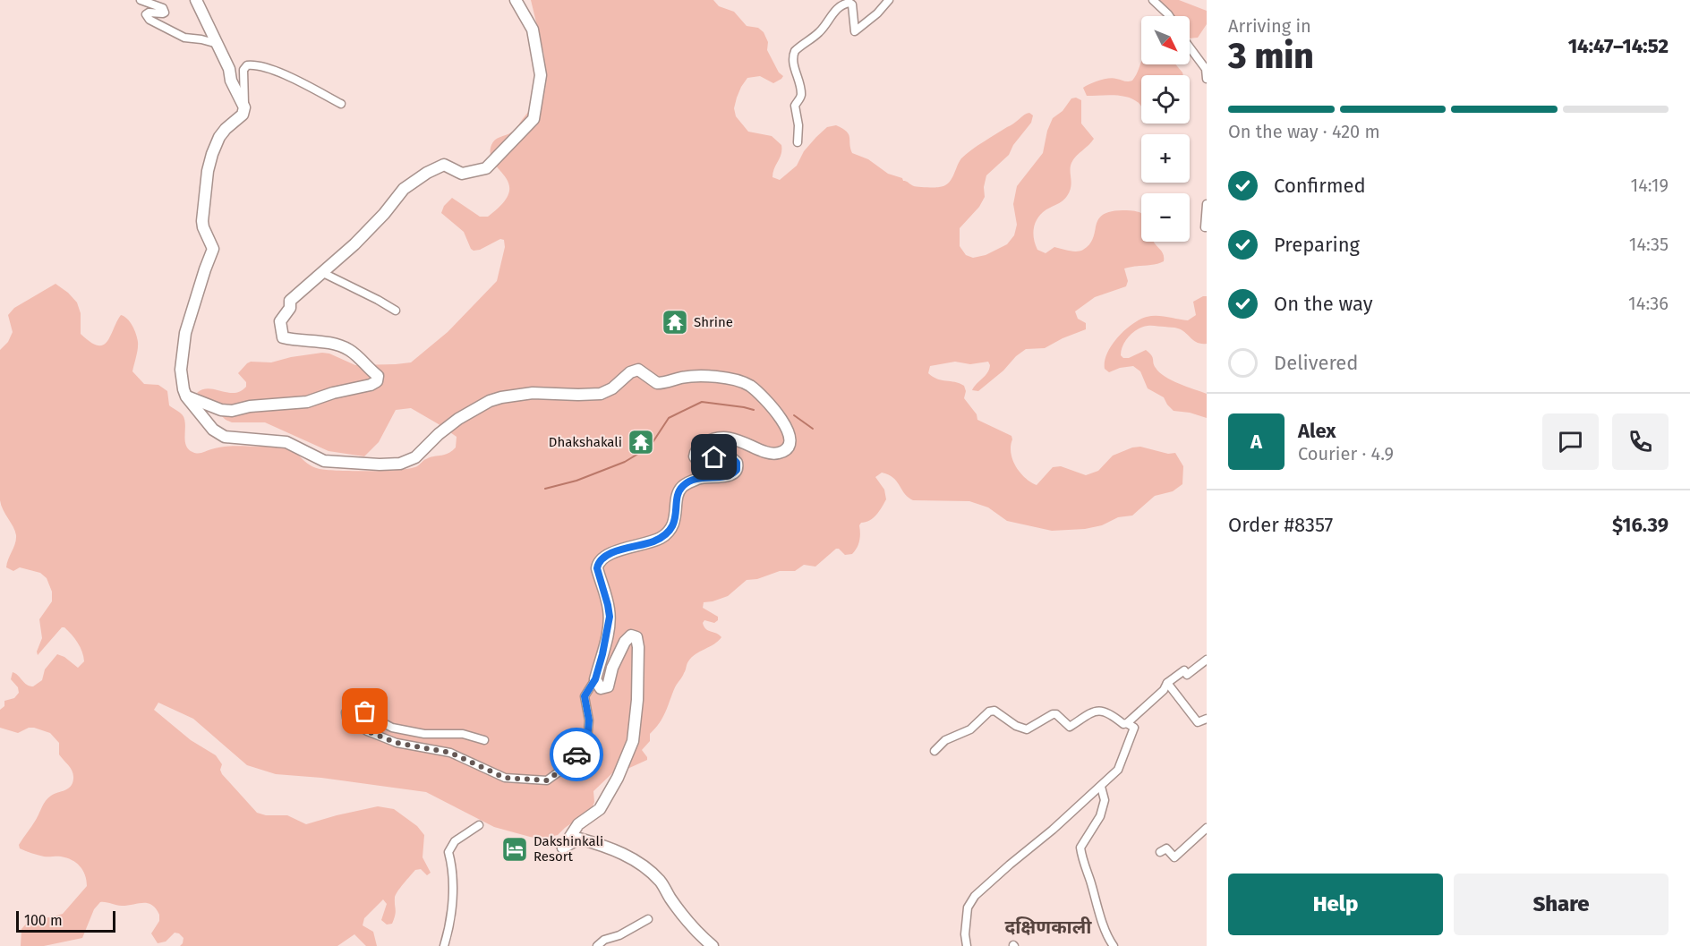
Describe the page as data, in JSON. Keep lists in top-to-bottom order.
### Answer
{
  "districts": ["दक्षि‍णकाली"],
  "places": {
    "temple": ["Shrine", "Dhakshakali"],
    "hotel": ["Dakshinkali Resort"]
  },
  "scale_bar": "100 m",
  "north": "bottom right",
  "page": {
    "heading": ["3 min", "Arriving in", "14:47–14:52"],
    "panel": [
      "Alex",
      "Courier · 4.9",
      "Order #8357",
      "$16.39"
    ],
    "map_buttons": ["+", "−"],
    "bar": "On the way · 420 m",
    "list": [
      ["Confirmed", "14:19"],
      ["Preparing", "14:35"],
      ["On the way", "14:36"],
      "Delivered"
    ],
    "round": "A",
    "buttons": ["Help", "Share"],
    "scale": "100 m"
  }
}
